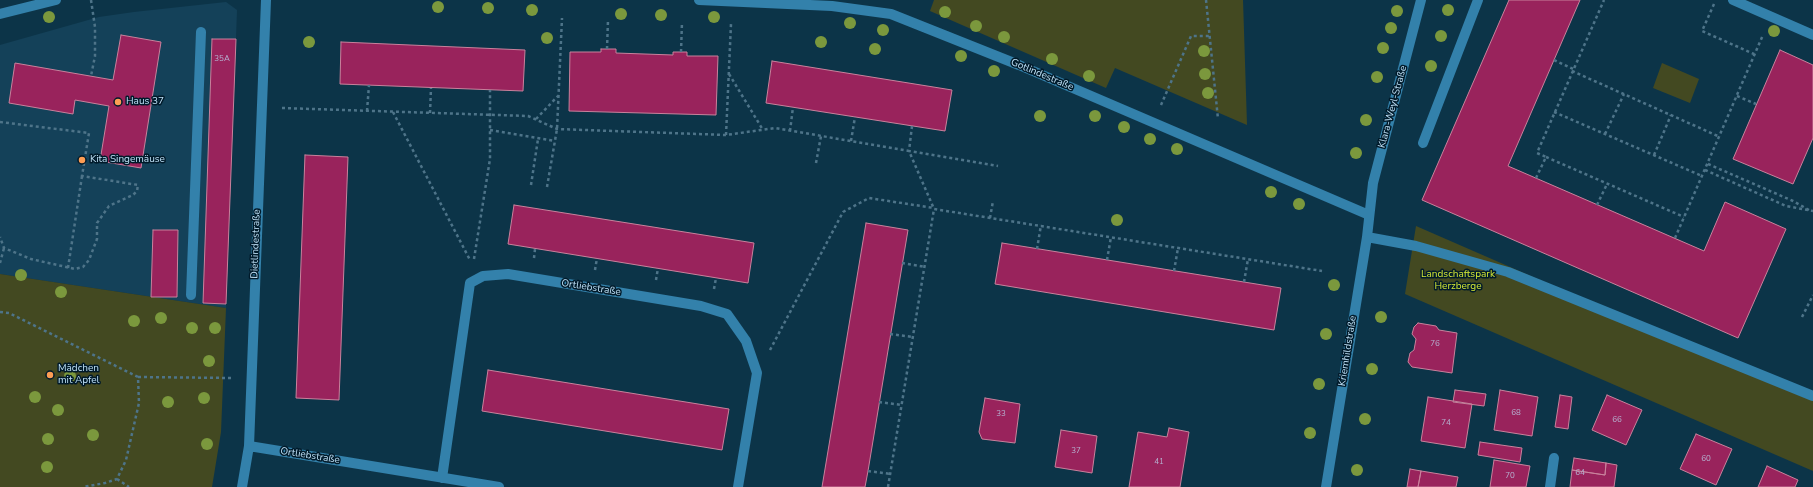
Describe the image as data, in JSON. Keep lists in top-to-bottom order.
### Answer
{
  "streets": {
    "street": [
      "Gotlindestraße",
      "Klara-Weyl-Straße",
      "Dietlindestraße",
      "Ortliebstraße",
      "Kriemhildstraße"
    ]
  },
  "crossings": [
    ["Gotlindestraße", "Klara-Weyl-Straße"],
    ["Gotlindestraße", "Kriemhildstraße"],
    ["Klara-Weyl-Straße", "Kriemhildstraße"],
    ["Dietlindestraße", "Ortliebstraße"]
  ],
  "parks": ["Landschaftspark Herzberge"],
  "places": ["Haus 37", "Kita Singemäuse", "Mädchen mit Apfel"],
  "house_numbers": [
    "35A",
    "76",
    "68",
    "33",
    "66",
    "74",
    "37",
    "60",
    "41",
    "64",
    "70"
  ]
}
